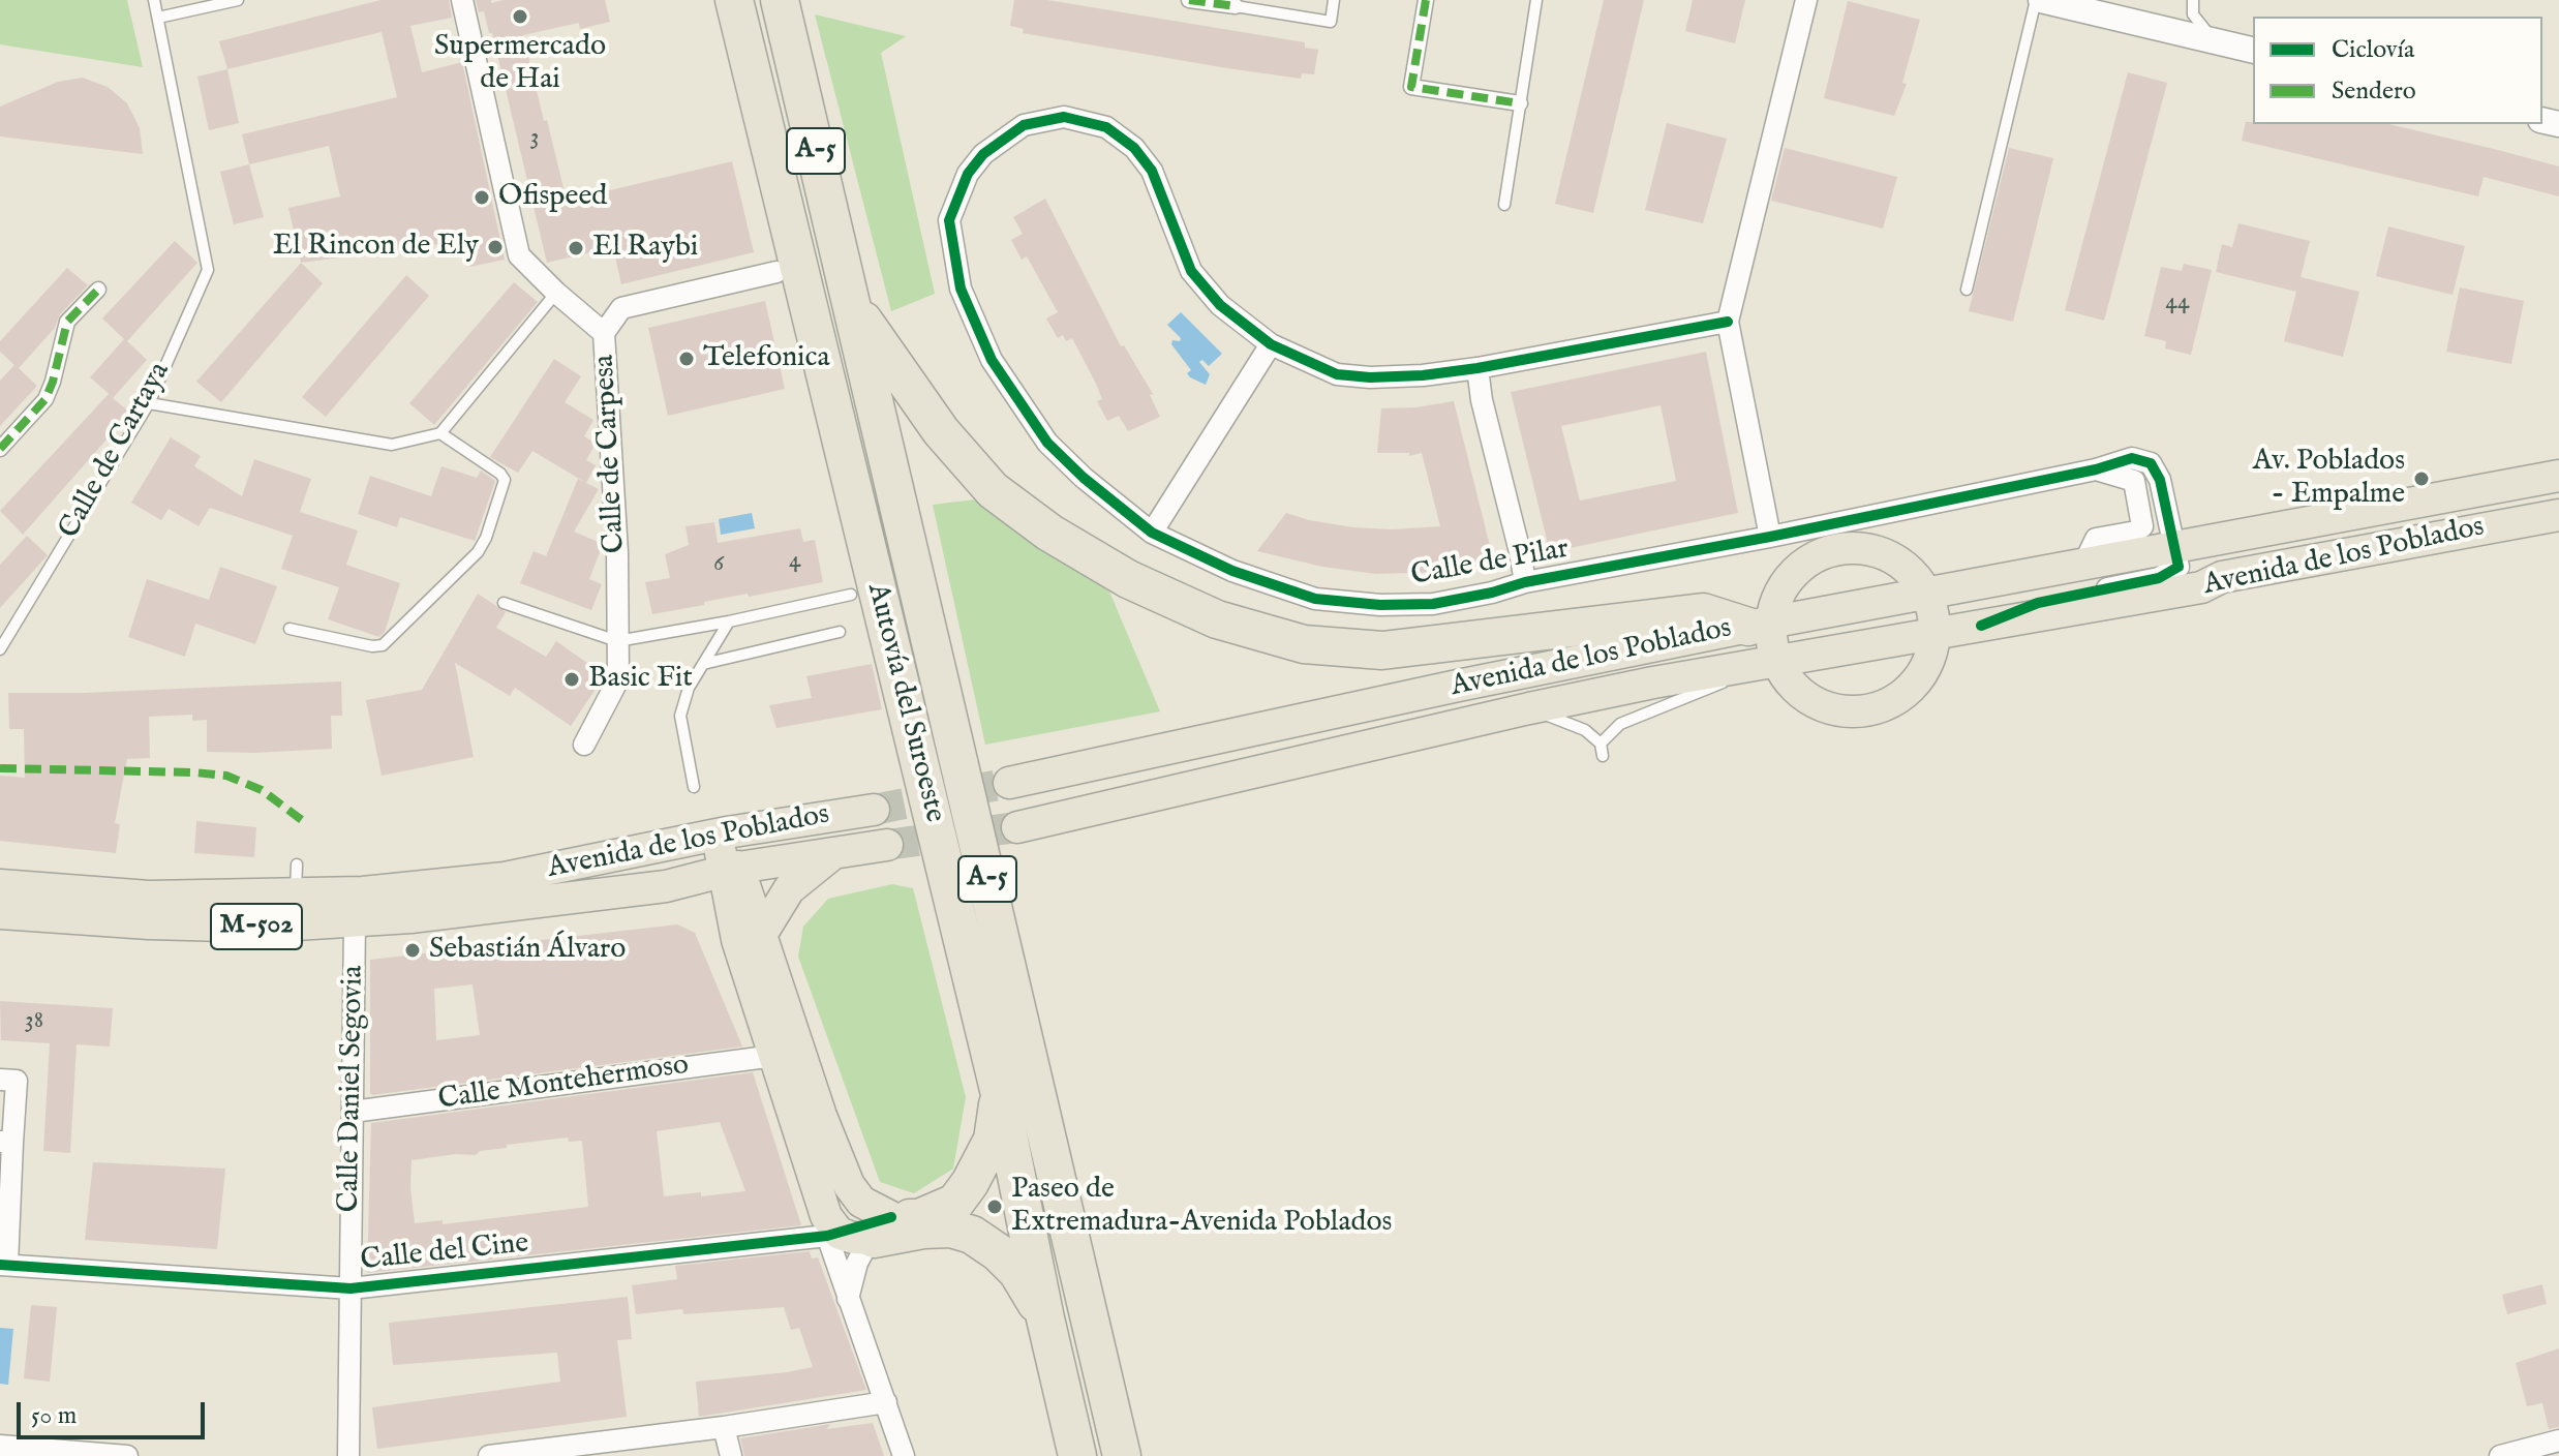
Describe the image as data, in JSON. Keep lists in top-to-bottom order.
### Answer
{
  "streets": {
    "highway": ["A-5", "Autovía del Suroeste"],
    "main road": ["Avenida de los Poblados", "M-502"],
    "street": [
      "Calle de Carpesa",
      "Calle de Pilar",
      "Calle Montehermoso",
      "Calle Daniel Segovia",
      "Calle del Cine"
    ],
    "lane": ["Calle de Cartaya"]
  },
  "crossings": [
    ["Avenida de los Poblados", "Calle de Pilar"],
    ["M-502", "Calle Daniel Segovia"],
    ["Calle Montehermoso", "Calle Daniel Segovia"],
    ["Calle Daniel Segovia", "Calle del Cine"]
  ],
  "places": [
    "Supermercado de Hai",
    "Ofispeed",
    "El Rincon de Ely",
    "El Raybi",
    "Telefonica",
    "Av. Poblados - Empalme",
    "Basic Fit",
    "Sebastián Álvaro",
    "Paseo de Extremadura-Avenida Poblados"
  ],
  "house_numbers": [
    "3",
    "44",
    "4",
    "6",
    "38"
  ],
  "legend": ["Ciclovía", "Sendero"],
  "scale_bar": "50 m"
}
